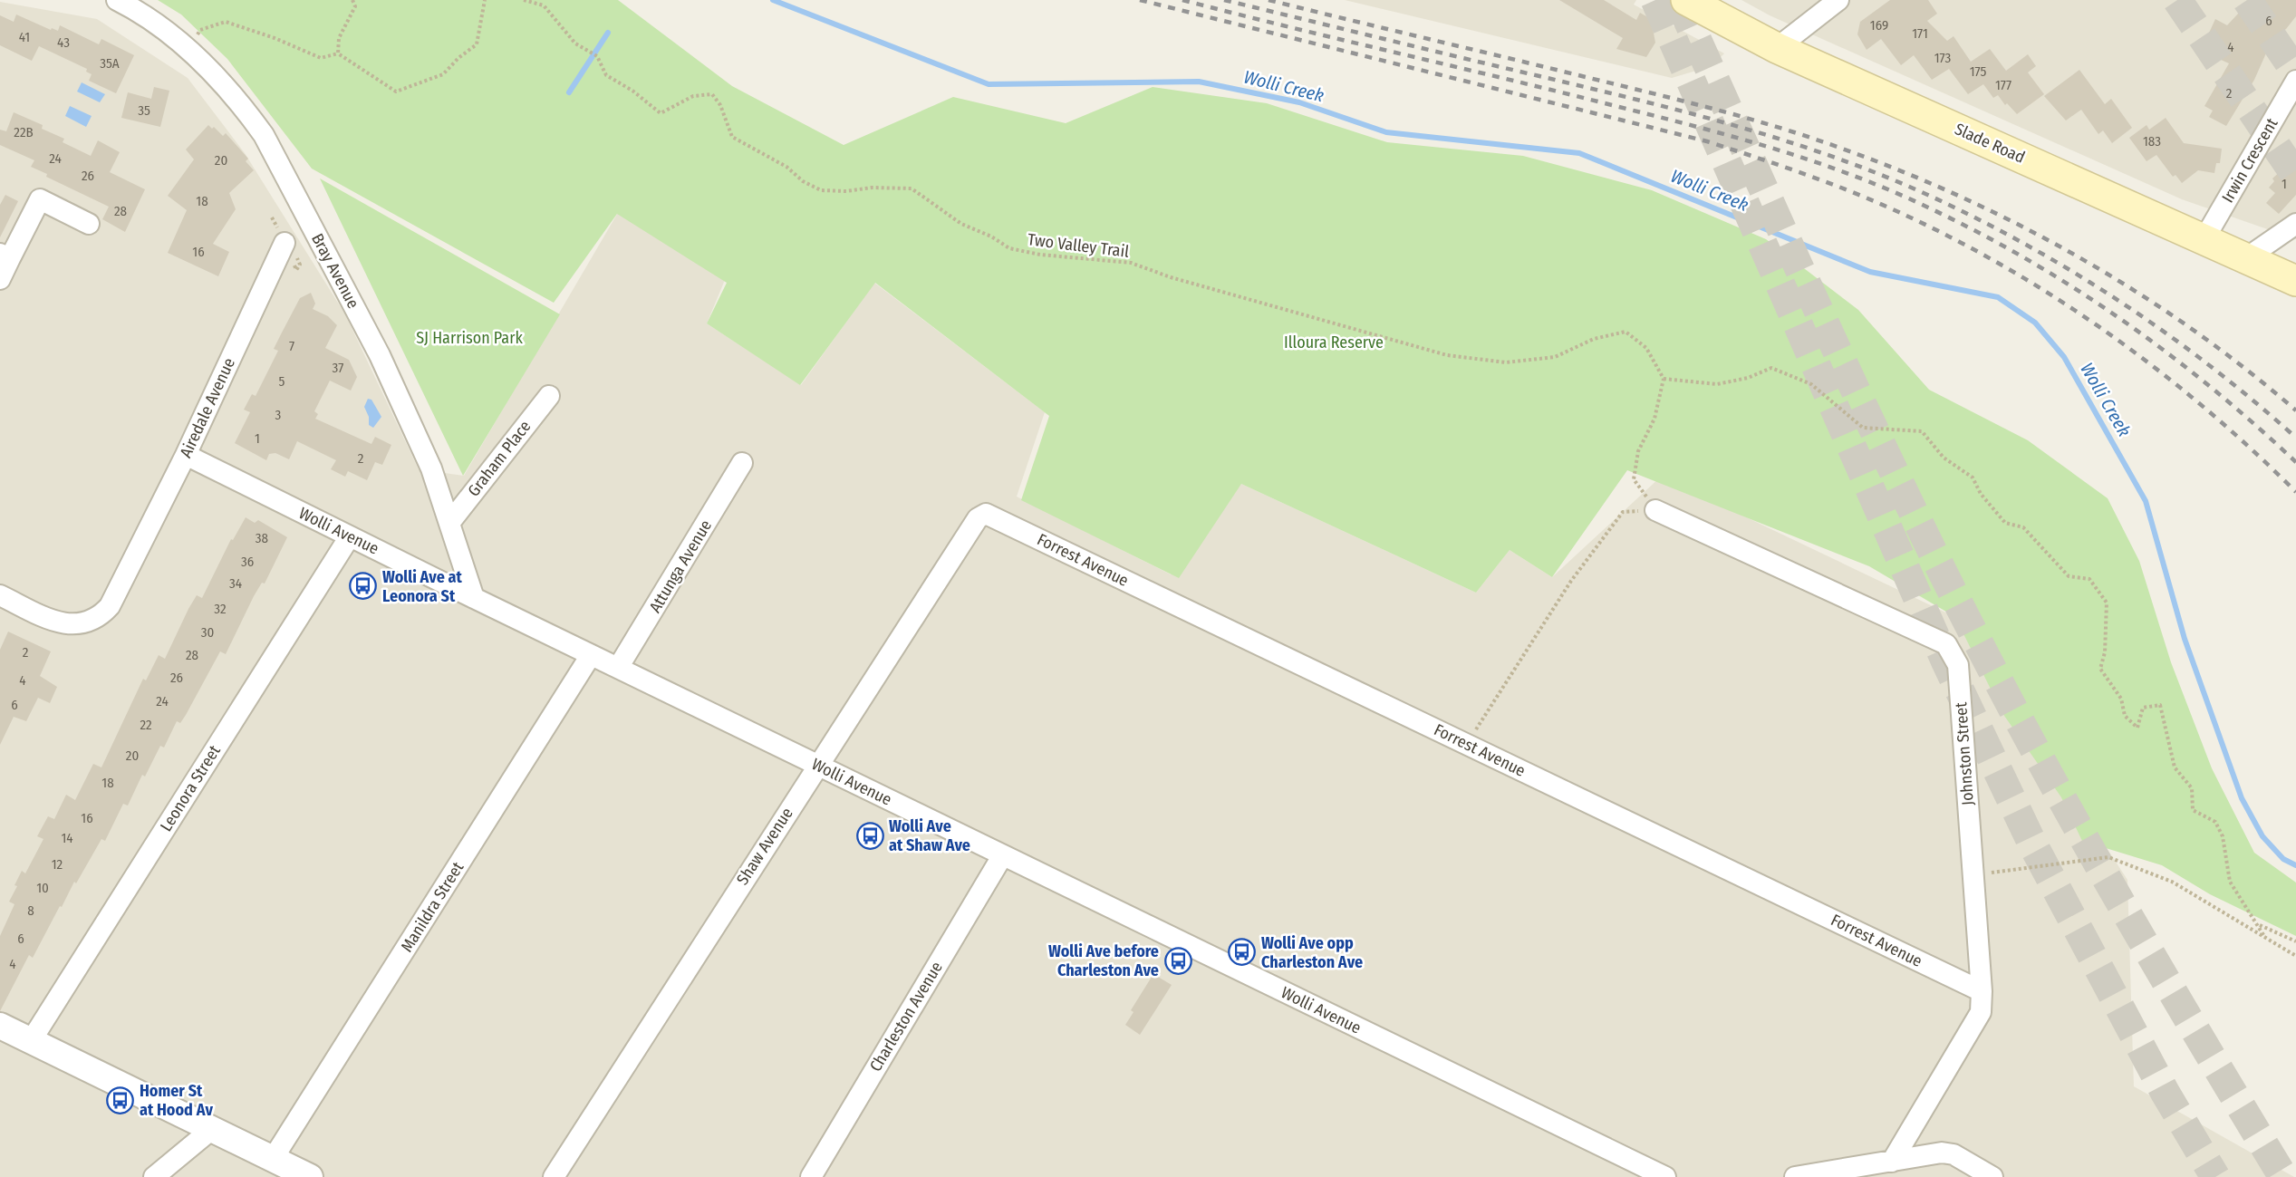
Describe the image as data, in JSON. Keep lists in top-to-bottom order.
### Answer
{
  "streets": {
    "main road": ["Slade Road"],
    "street": [
      "Irwin Crescent",
      "Bray Avenue",
      "Airedale Avenue",
      "Graham Place",
      "Wolli Avenue",
      "Forrest Avenue",
      "Attunga Avenue",
      "Johnston Street",
      "Leonora Street",
      "Shaw Avenue",
      "Manildra Street",
      "Charleston Avenue"
    ],
    "path": ["Two Valley Trail"]
  },
  "crossings": [
    ["Slade Road", "Irwin Crescent"],
    ["Bray Avenue", "Graham Place"],
    ["Bray Avenue", "Wolli Avenue"],
    ["Airedale Avenue", "Wolli Avenue"],
    ["Wolli Avenue", "Attunga Avenue"],
    ["Wolli Avenue", "Leonora Street"],
    ["Wolli Avenue", "Shaw Avenue"],
    ["Wolli Avenue", "Manildra Street"],
    ["Wolli Avenue", "Charleston Avenue"],
    ["Forrest Avenue", "Johnston Street"],
    ["Forrest Avenue", "Shaw Avenue"]
  ],
  "water": ["Wolli Creek"],
  "parks": ["SJ Harrison Park", "Illoura Reserve"],
  "places": {
    "bus stop": [
      "Wolli Ave at Leonora St",
      "Wolli Ave at Shaw Ave",
      "Wolli Ave opp Charleston Ave",
      "Wolli Ave before Charleston Ave",
      "Homer St at Hood Av"
    ]
  },
  "house_numbers": [
    "6",
    "169",
    "171",
    "41",
    "43",
    "4",
    "173",
    "35A",
    "175",
    "177",
    "2",
    "35",
    "22B",
    "183",
    "24",
    "20",
    "26",
    "1",
    "18",
    "28",
    "16",
    "7",
    "37",
    "5",
    "3",
    "1",
    "2",
    "38",
    "36",
    "34",
    "32",
    "30",
    "2",
    "28",
    "26",
    "4",
    "24",
    "6",
    "22",
    "20",
    "18",
    "16",
    "14",
    "12",
    "10",
    "8",
    "6",
    "4"
  ]
}
